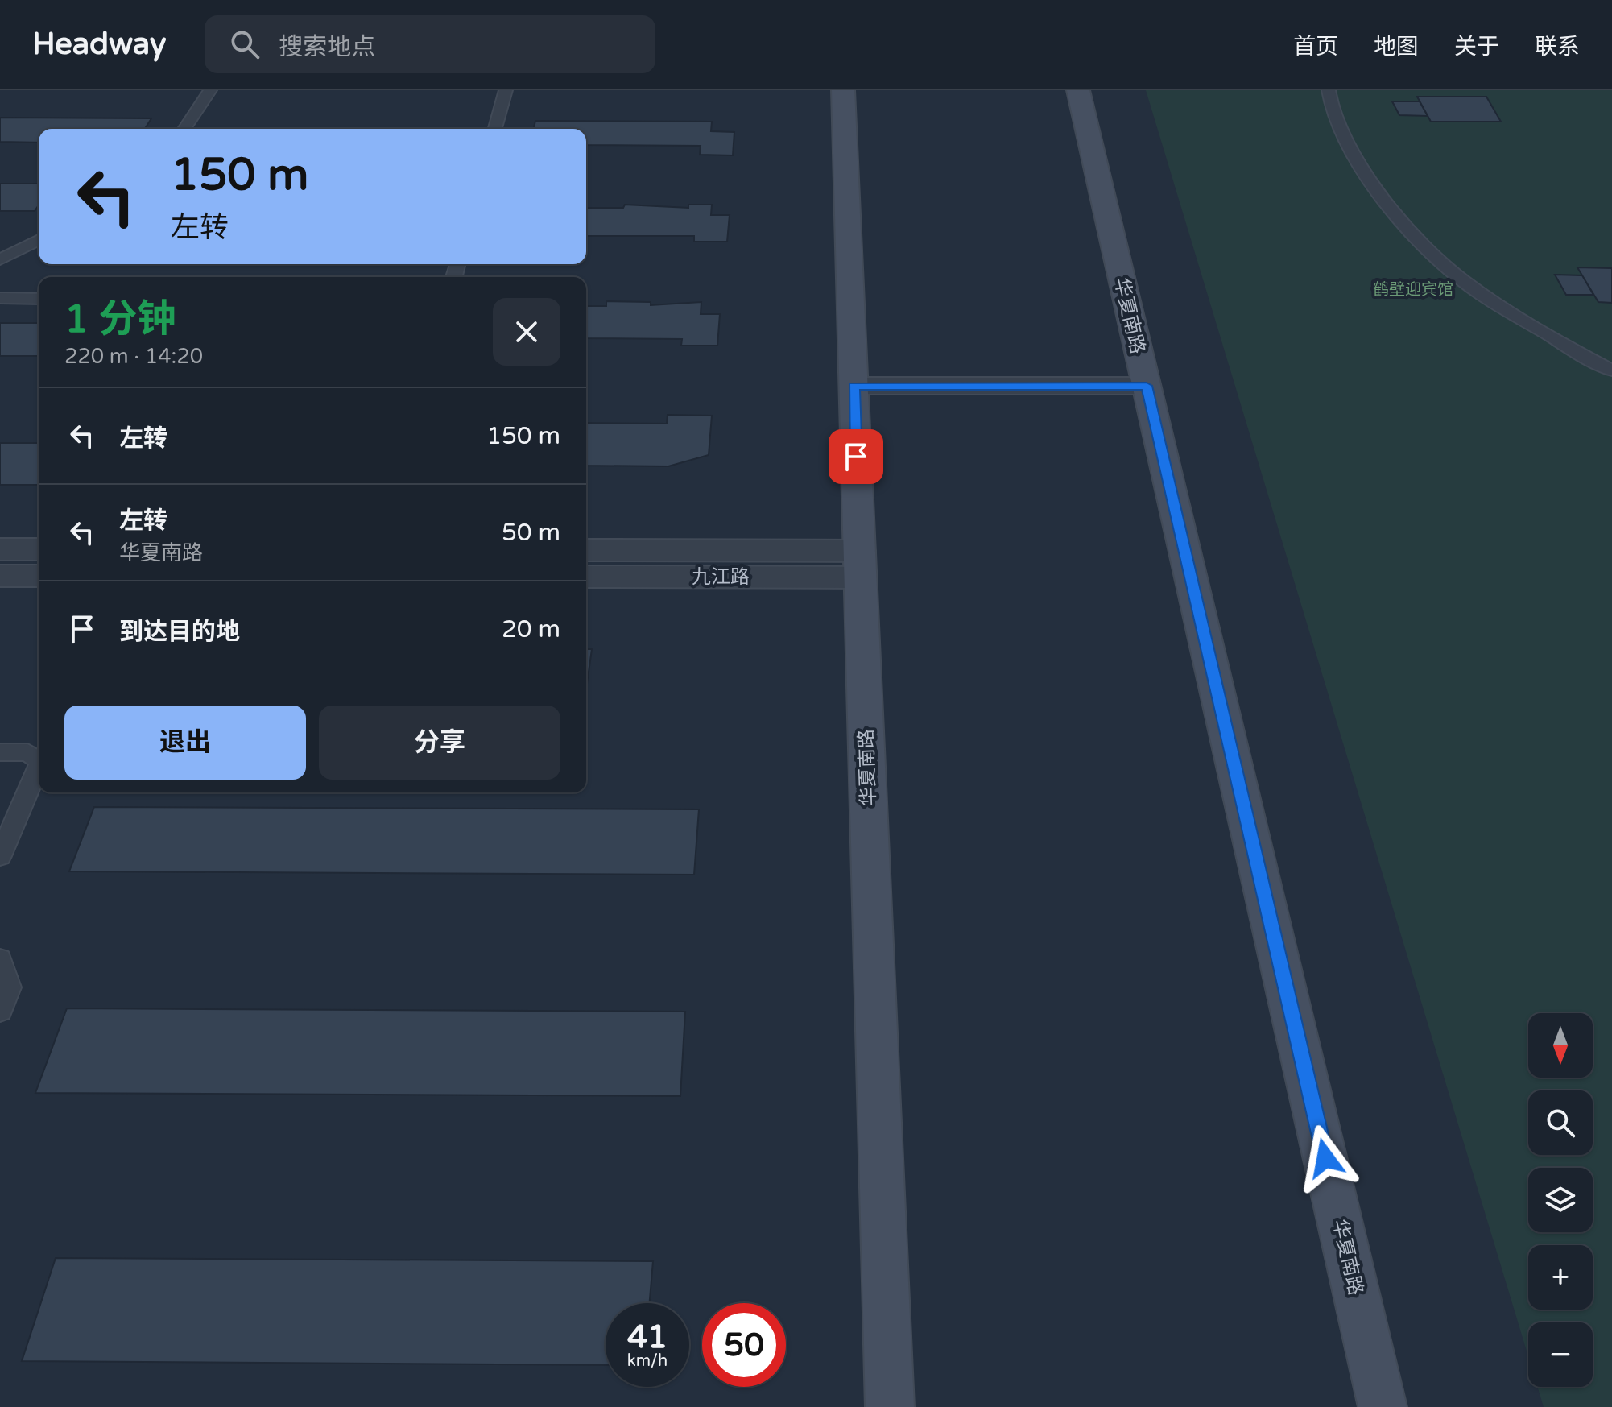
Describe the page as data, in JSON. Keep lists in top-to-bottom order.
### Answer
{
  "streets": {
    "main road": ["华夏南路"],
    "street": ["九江路"]
  },
  "crossings": [
    ["华夏南路", "九江路"]
  ],
  "parks": ["鹤壁迎宾馆"],
  "north": "bottom",
  "page": {
    "header": "Headway",
    "search": "搜索地点",
    "nav": [
      "首页",
      "地图",
      "关于",
      "联系"
    ],
    "turn": ["150 m", "左转"],
    "heading": ["1 分钟", "220 m · 14:20"],
    "list": [
      {
        "name": "左转",
        "value": "150 m"
      },
      {
        "name": "左转",
        "note": "华夏南路",
        "value": "50 m"
      },
      {
        "name": "到达目的地",
        "value": "20 m"
      }
    ],
    "buttons": ["退出", "分享"],
    "map_buttons": ["+", "−"],
    "speed": "41 km/h",
    "limit": "50"
  }
}
